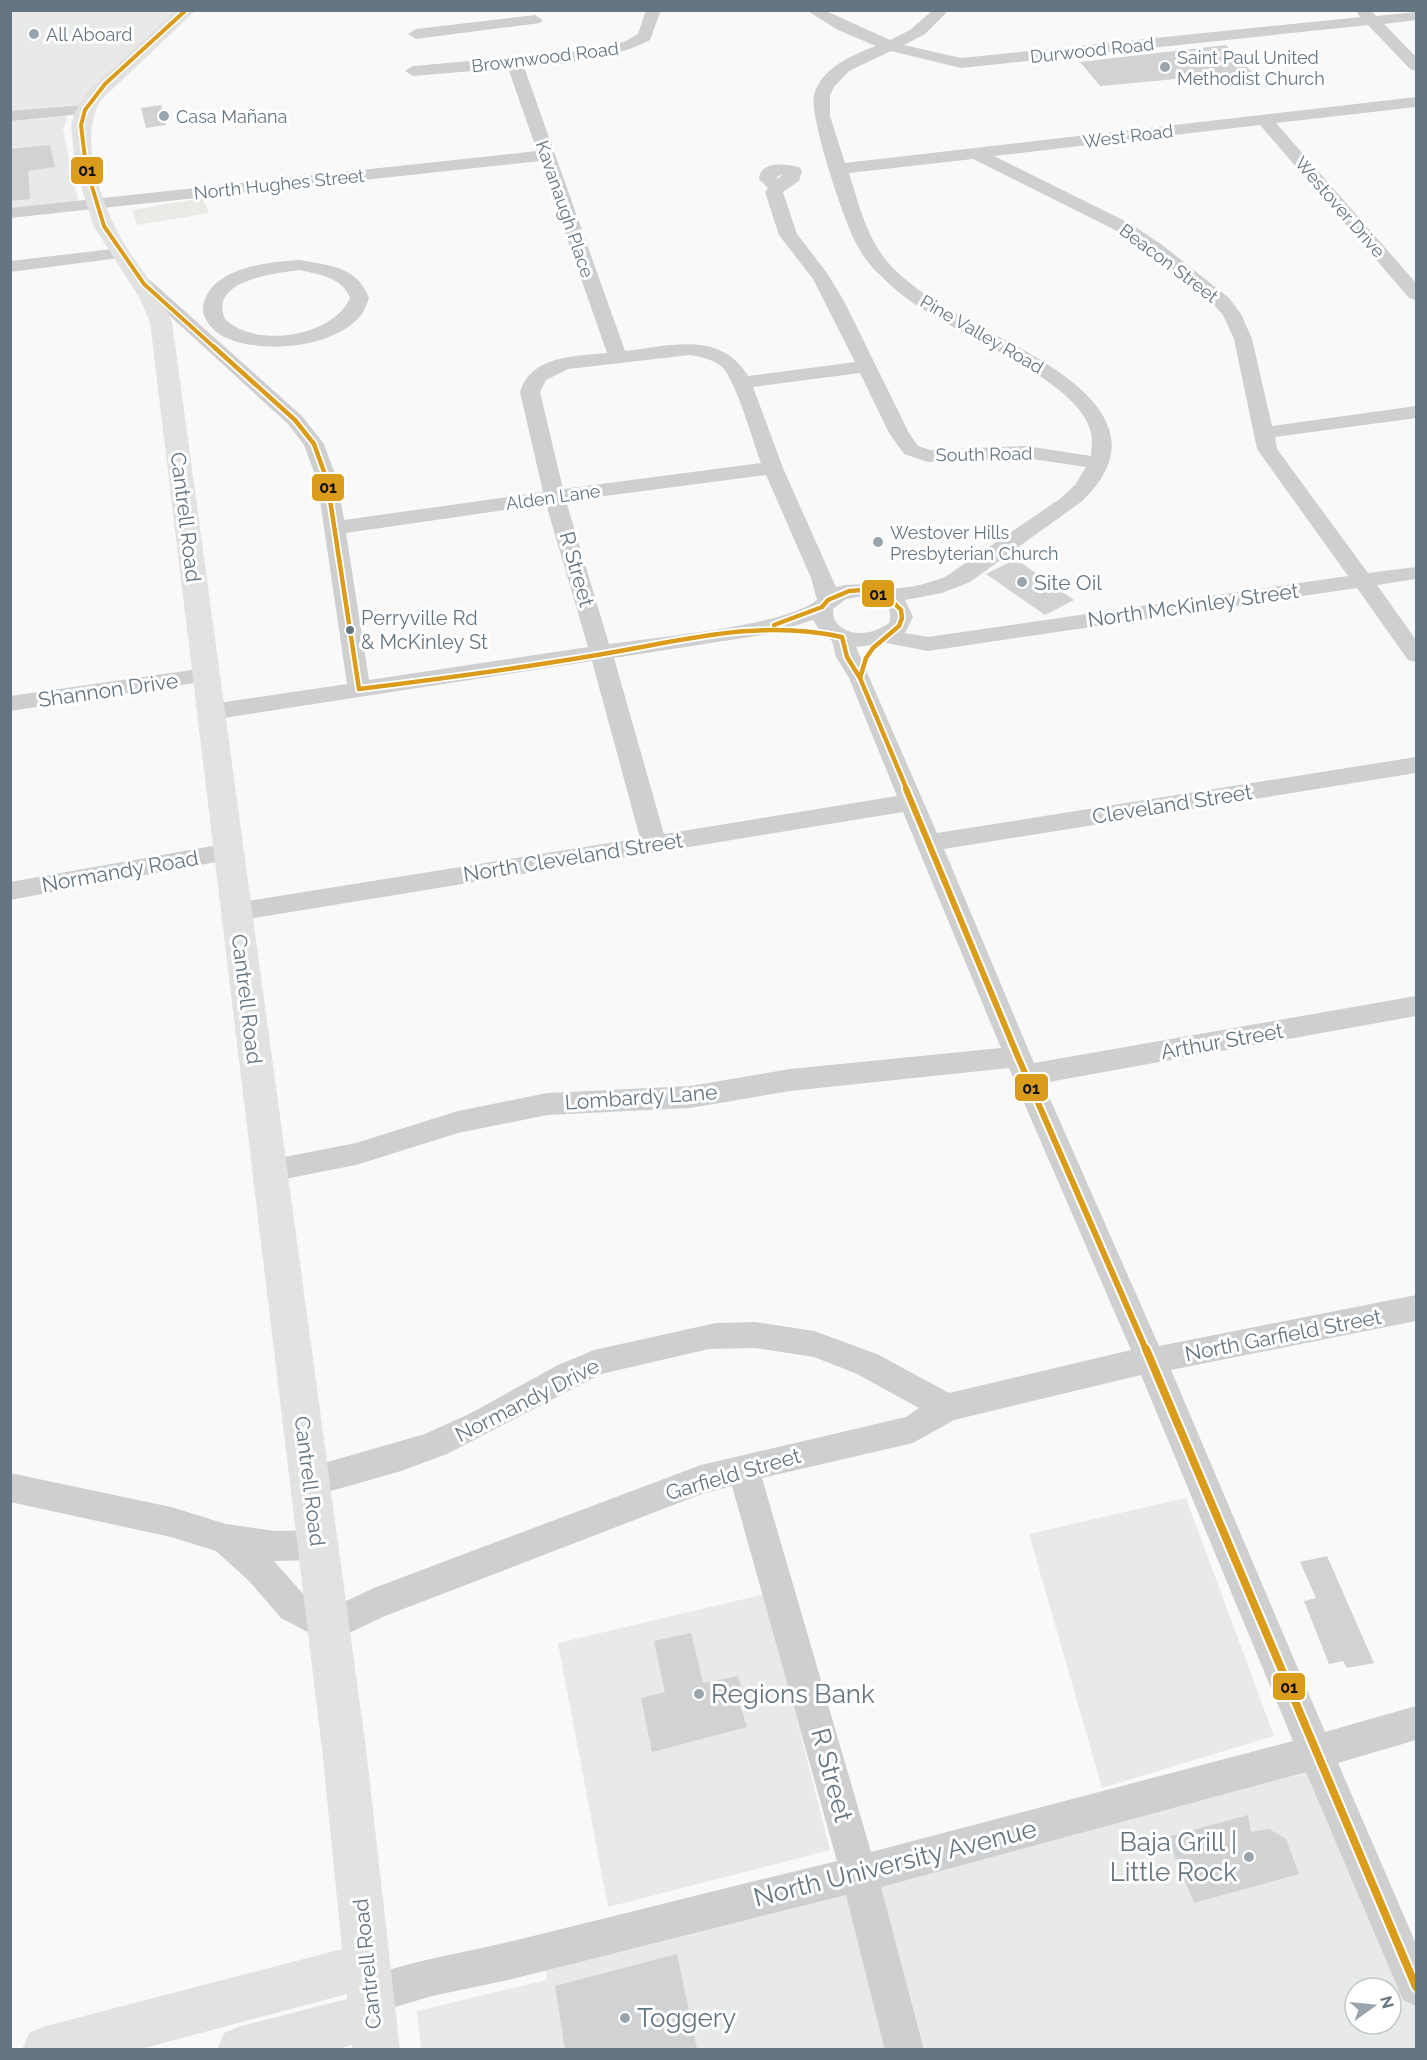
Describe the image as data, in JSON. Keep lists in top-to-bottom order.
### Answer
{
  "streets": {
    "main road": ["Cantrell Road", "North University Avenue"],
    "street": [
      "Durwood Road",
      "Brownwood Road",
      "West Road",
      "North Hughes Street",
      "Westover Drive",
      "Kavanaugh Place",
      "Beacon Street",
      "Pine Valley Road",
      "South Road",
      "Alden Lane",
      "R Street",
      "North McKinley Street",
      "Shannon Drive",
      "Cleveland Street",
      "North Cleveland Street",
      "Normandy Road",
      "Arthur Street",
      "Lombardy Lane",
      "North Garfield Street",
      "Normandy Drive",
      "Garfield Street"
    ]
  },
  "crossings": [
    ["Durwood Road", "Pine Valley Road"],
    ["Brownwood Road", "Kavanaugh Place"],
    ["West Road", "Westover Drive"],
    ["West Road", "Beacon Street"],
    ["West Road", "Pine Valley Road"],
    ["North Hughes Street", "Kavanaugh Place"],
    ["North Hughes Street", "Cantrell Road"],
    ["Kavanaugh Place", "R Street"],
    ["Beacon Street", "North McKinley Street"],
    ["Pine Valley Road", "South Road"],
    ["Alden Lane", "R Street"],
    ["Cantrell Road", "Shannon Drive"],
    ["Cantrell Road", "North Cleveland Street"],
    ["Cantrell Road", "Normandy Road"],
    ["Cantrell Road", "Lombardy Lane"],
    ["Cantrell Road", "Normandy Drive"],
    ["Cantrell Road", "Garfield Street"],
    ["Cantrell Road", "North University Avenue"],
    ["R Street", "North Cleveland Street"],
    ["R Street", "Garfield Street"],
    ["R Street", "North University Avenue"],
    ["Arthur Street", "Lombardy Lane"],
    ["North Garfield Street", "Garfield Street"],
    ["Normandy Drive", "Garfield Street"]
  ],
  "places": [
    "All Aboard",
    "Saint Paul United Methodist Church",
    "Casa Mañana",
    "Westover Hills Presbyterian Church",
    "Site Oil",
    "Perryville Rd & McKinley St",
    "Regions Bank",
    "Baja Grill | Little Rock",
    "Toggery"
  ],
  "lines": ["transit line 01"],
  "north": "right"
}
